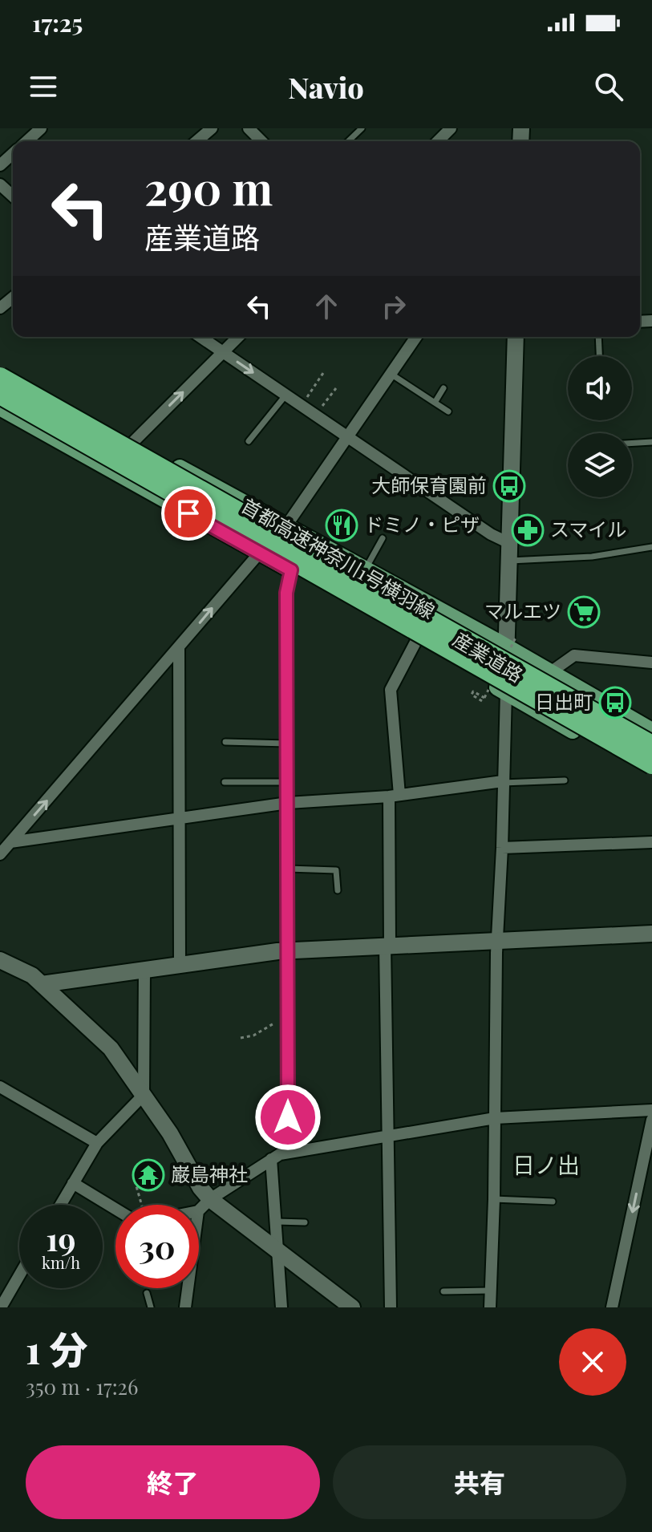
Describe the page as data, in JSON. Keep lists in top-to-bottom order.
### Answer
{
  "streets": {
    "highway": ["首都高速神奈川1号横羽線"],
    "main road": ["産業道路"]
  },
  "districts": ["日ノ出"],
  "places": {
    "bus stop": ["大師保育園前", "日出町"],
    "restaurant": ["ドミノ・ピザ"],
    "pharmacy": ["スマイル"],
    "supermarket": ["マルエツ"],
    "temple": ["巌島神社"]
  },
  "page": {
    "status": "17:25",
    "header": "Navio",
    "turn": ["290 m", "産業道路"],
    "speed": "19 km/h",
    "limit": "30",
    "heading": ["1 分", "350 m · 17:26"],
    "buttons": ["終了", "共有"]
  }
}
